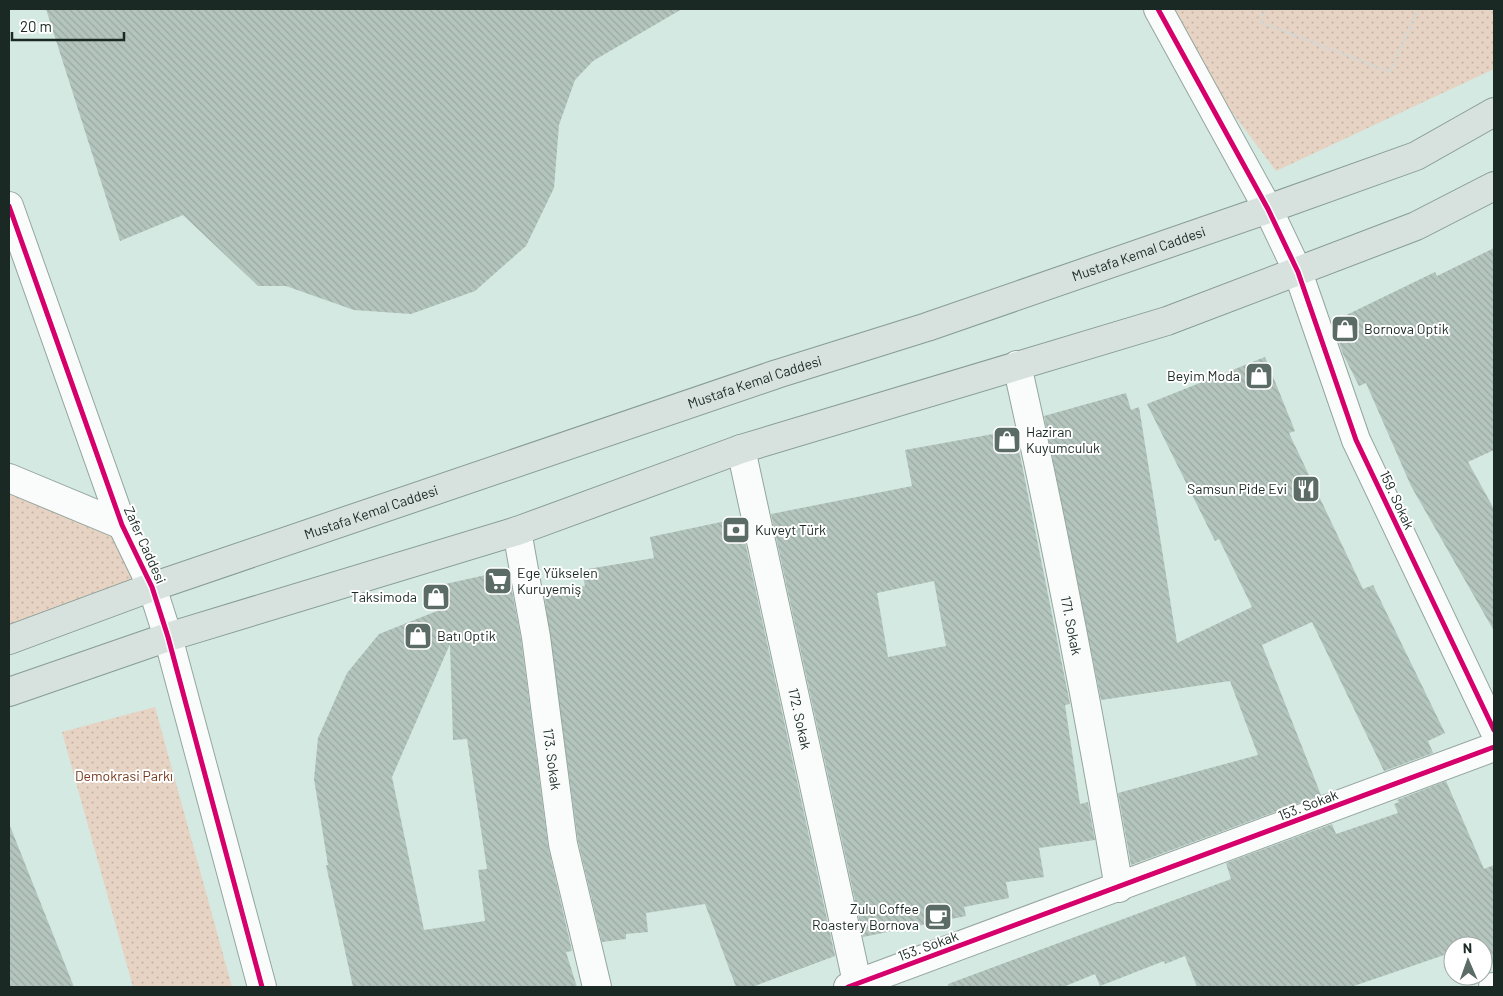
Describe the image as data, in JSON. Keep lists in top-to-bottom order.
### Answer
{
  "streets": {
    "main road": ["Mustafa Kemal Caddesi"],
    "street": [
      "159. Sokak",
      "Zafer Caddesi",
      "171. Sokak",
      "172. Sokak",
      "173. Sokak",
      "153. Sokak"
    ]
  },
  "crossings": [
    ["Mustafa Kemal Caddesi", "159. Sokak"],
    ["Mustafa Kemal Caddesi", "Zafer Caddesi"],
    ["171. Sokak", "153. Sokak"],
    ["172. Sokak", "153. Sokak"]
  ],
  "parks": ["Demokrasi Parkı"],
  "places": {
    "shop": [
      "Bornova Optik",
      "Beyim Moda",
      "Haziran Kuyumculuk",
      "Taksimoda",
      "Batı Optik"
    ],
    "restaurant": ["Samsun Pide Evi"],
    "bank": ["Kuveyt Türk"],
    "supermarket": ["Ege Yükselen Kuruyemiş"],
    "cafe": ["Zulu Coffee Roastery Bornova"]
  },
  "scale_bar": "20 m",
  "north": "top"
}
